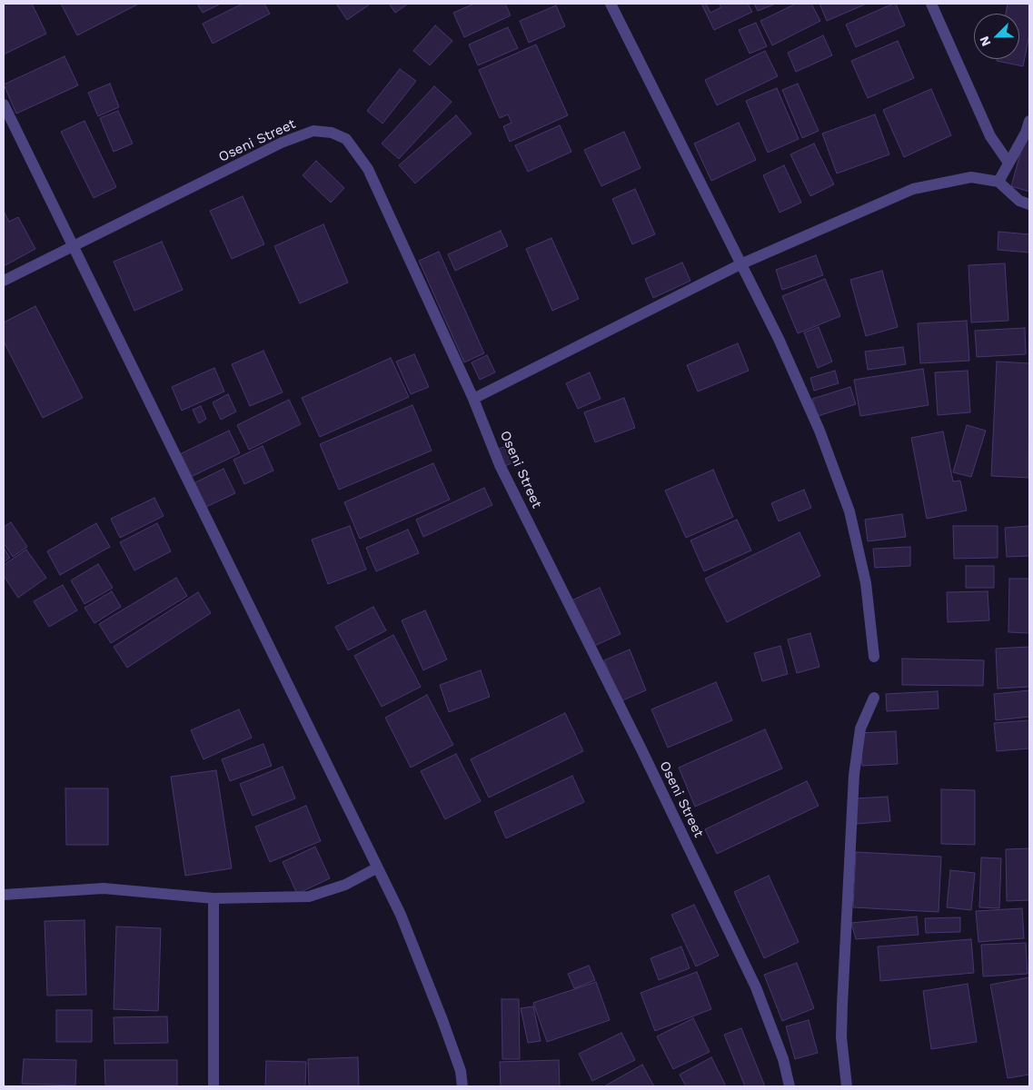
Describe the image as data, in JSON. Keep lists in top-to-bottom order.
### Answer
{
  "streets": {
    "street": ["Oseni Street"]
  },
  "north": "bottom left"
}
